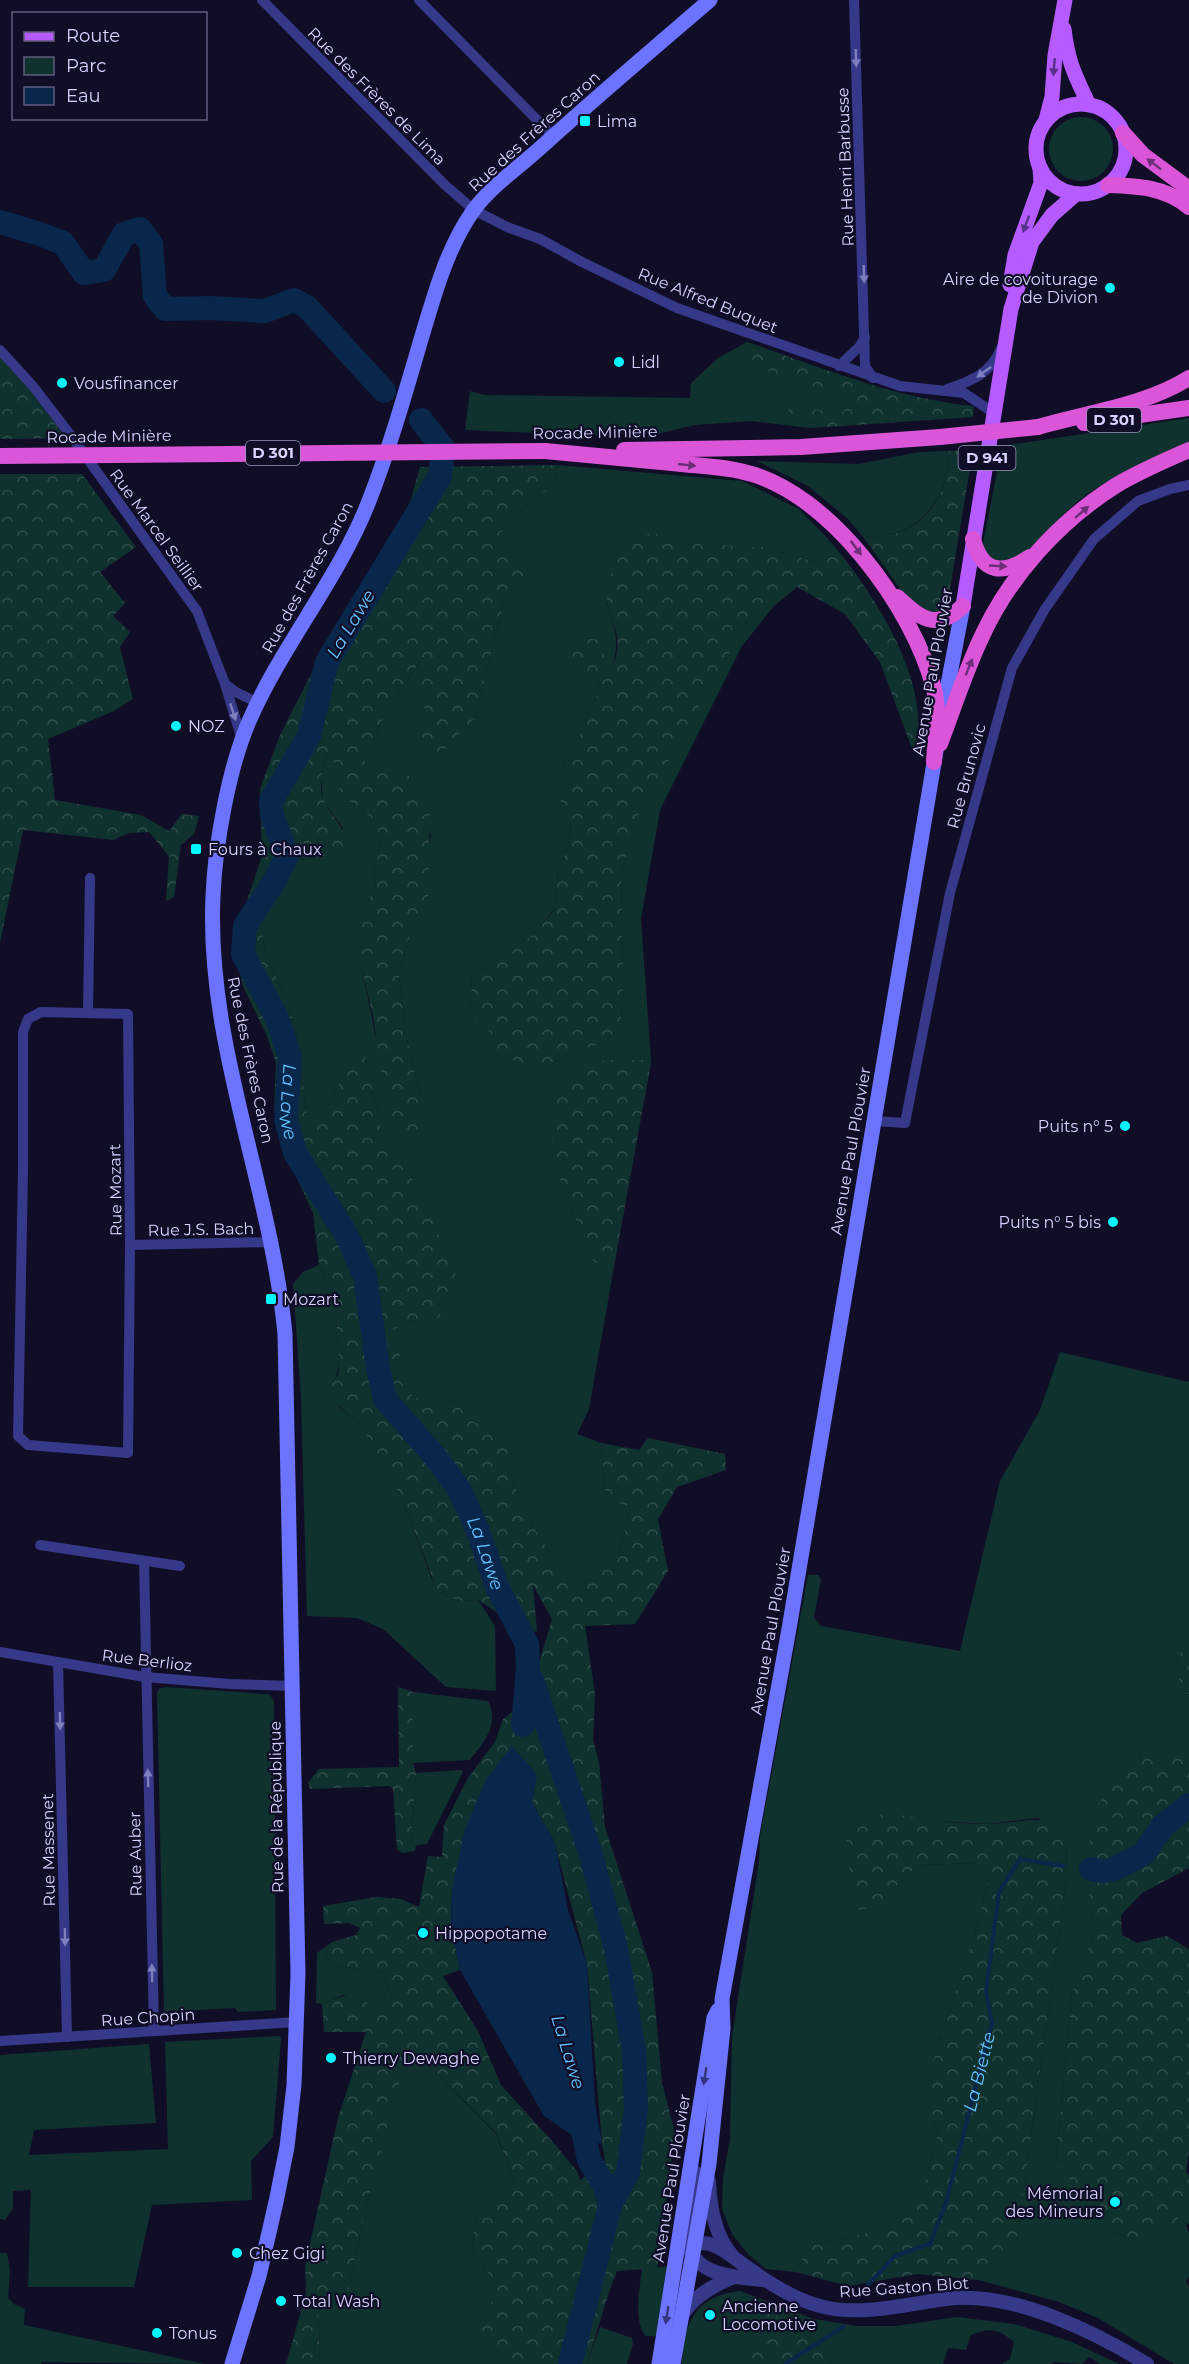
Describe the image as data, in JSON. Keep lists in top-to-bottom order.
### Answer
{
  "streets": {
    "highway": ["D 301", "Rocade Minière"],
    "main road": [
      "Rue des Frères Caron",
      "D 941",
      "Avenue Paul Plouvier",
      "Rue de la République"
    ],
    "street": [
      "Rue des Frères de Lima",
      "Rue Henri Barbusse",
      "Rue Alfred Buquet",
      "Rue Marcel Seillier",
      "Rue Brunovic",
      "Rue Mozart",
      "Rue J.S. Bach",
      "Rue Berlioz",
      "Rue Massenet",
      "Rue Auber",
      "Rue Chopin",
      "Rue Gaston Blot"
    ]
  },
  "crossings": [
    ["Rue des Frères de Lima", "Rue des Frères Caron"],
    ["Rue des Frères de Lima", "Rue Alfred Buquet"],
    ["Rue des Frères Caron", "Rue Alfred Buquet"],
    ["Rue des Frères Caron", "Rue Marcel Seillier"],
    ["Rue des Frères Caron", "Rue J.S. Bach"],
    ["Rue des Frères Caron", "Rue de la République"],
    ["Rue Henri Barbusse", "Rue Alfred Buquet"],
    ["Rue Alfred Buquet", "Avenue Paul Plouvier"],
    ["Avenue Paul Plouvier", "Rue Brunovic"],
    ["Avenue Paul Plouvier", "Rue Gaston Blot"],
    ["Rue Mozart", "Rue J.S. Bach"],
    ["Rue J.S. Bach", "Rue de la République"],
    ["Rue Berlioz", "Rue de la République"],
    ["Rue Berlioz", "Rue Massenet"],
    ["Rue Berlioz", "Rue Auber"],
    ["Rue de la République", "Rue Chopin"],
    ["Rue Massenet", "Rue Chopin"],
    ["Rue Auber", "Rue Chopin"]
  ],
  "one_way": ["Rue Henri Barbusse", "Rue Massenet", "Rue Auber"],
  "water": ["La Lawe", "La Biette"],
  "places": {
    "transit": ["Lima", "Fours à Chaux", "Mozart"],
    "other": [
      "Aire de covoiturage de Divion",
      "Lidl",
      "Vousfinancer",
      "NOZ",
      "Puits n° 5",
      "Puits n° 5 bis",
      "Hippopotame",
      "Thierry Dewaghe",
      "Mémorial des Mineurs",
      "Chez Gigi",
      "Total Wash",
      "Ancienne Locomotive",
      "Tonus"
    ]
  },
  "legend": ["Route", "Parc", "Eau"]
}
